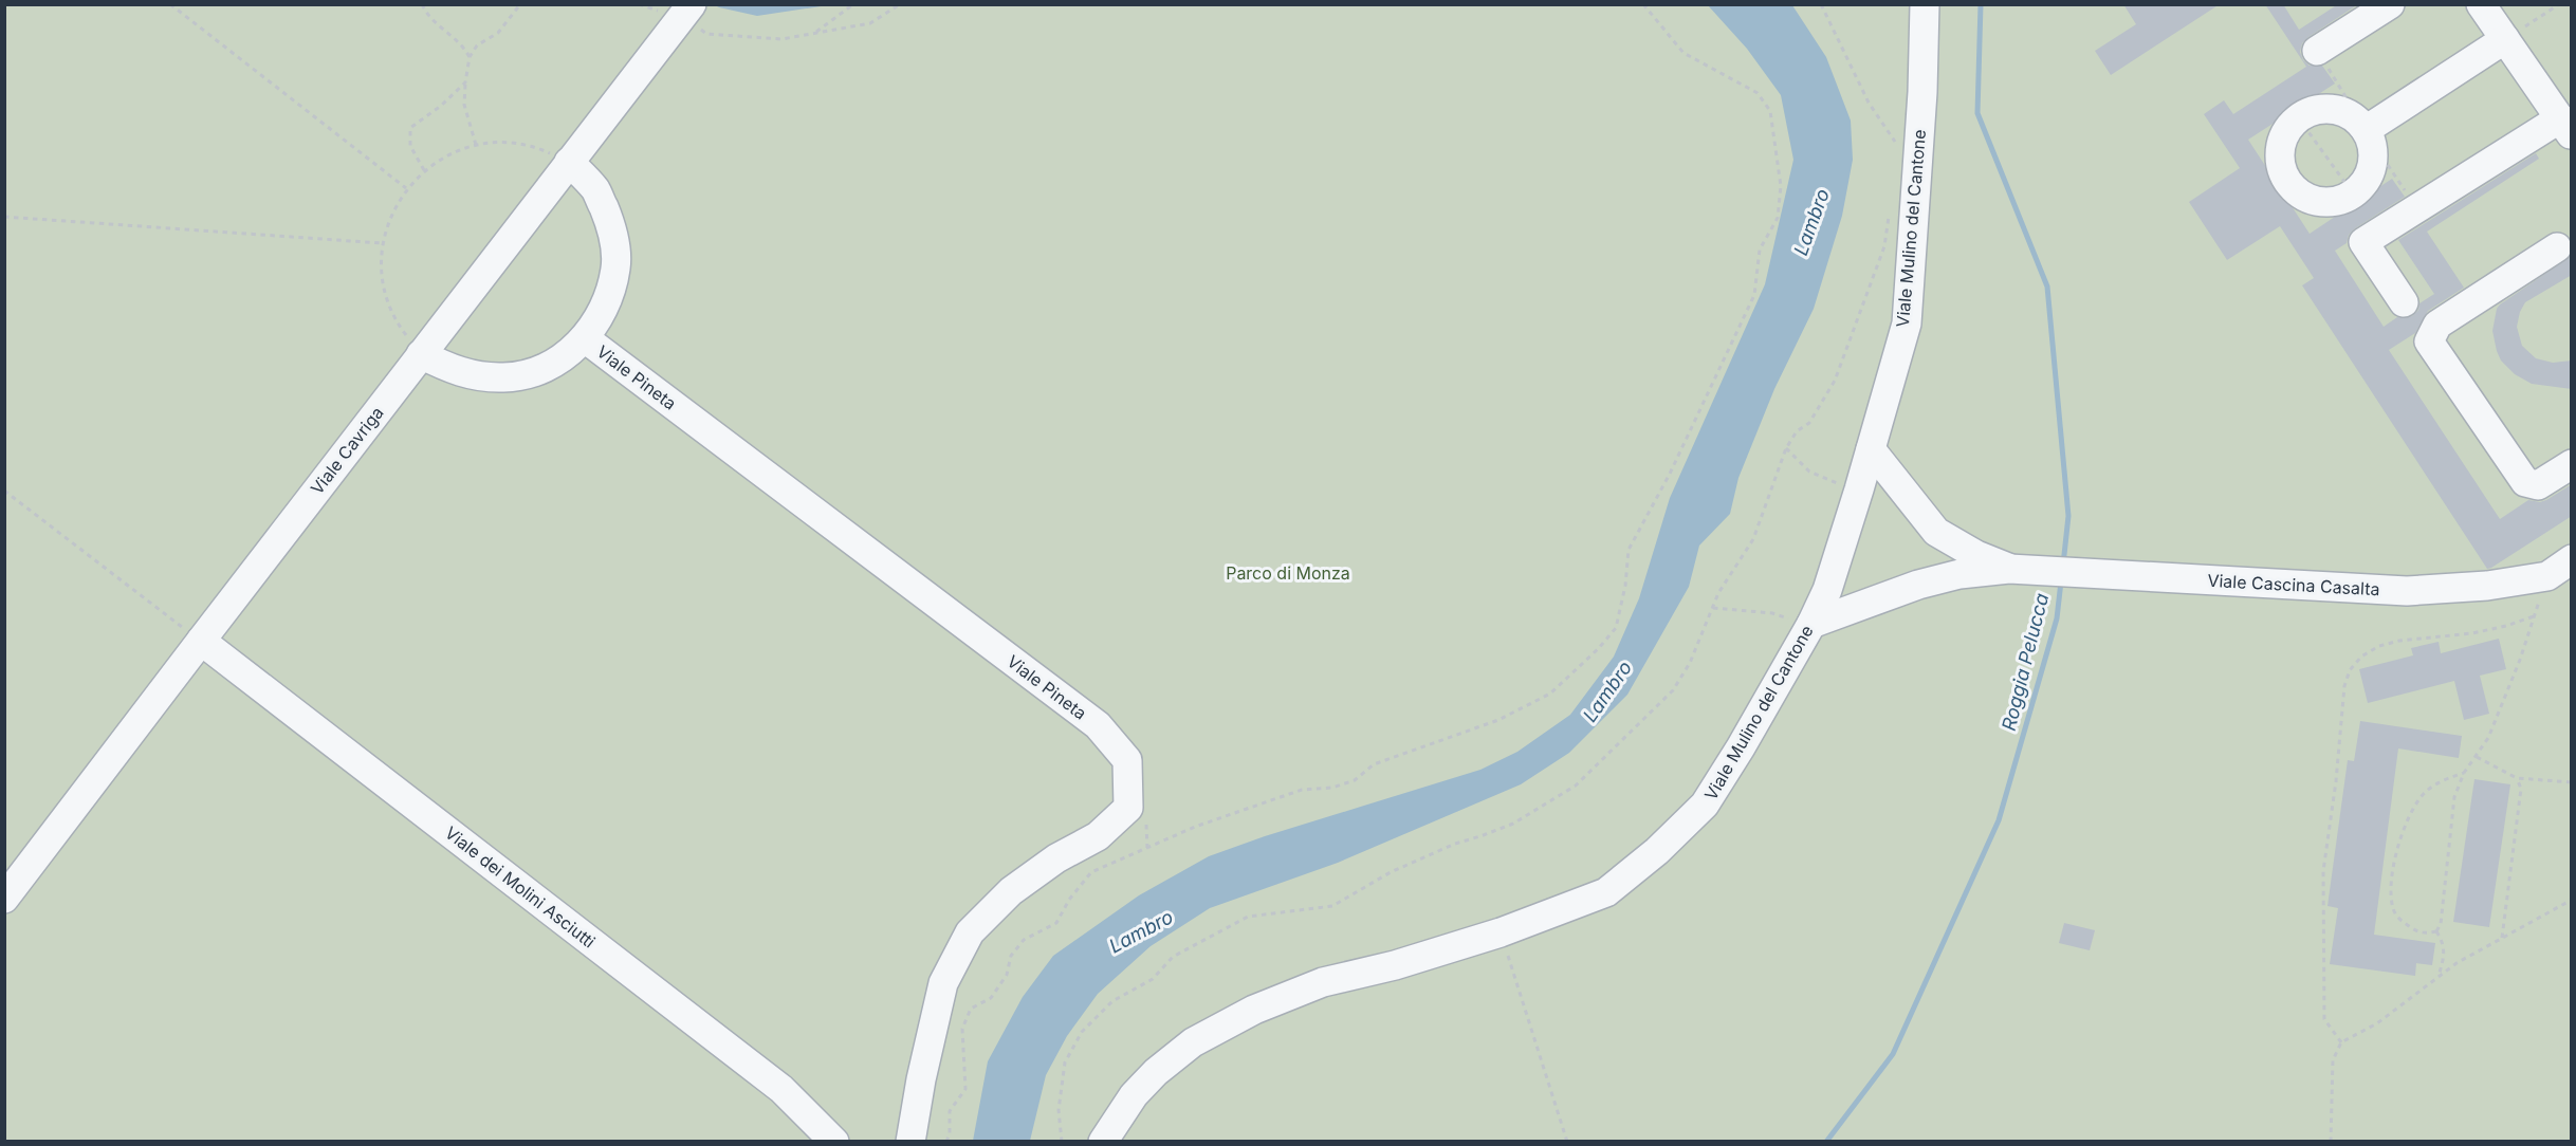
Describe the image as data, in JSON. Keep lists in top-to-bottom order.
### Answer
{
  "streets": {
    "lane": [
      "Viale Mulino del Cantone",
      "Viale Pineta",
      "Viale Cavriga",
      "Viale Cascina Casalta",
      "Viale dei Molini Asciutti"
    ]
  },
  "crossings": [
    ["Viale Mulino del Cantone", "Viale Cascina Casalta"],
    ["Viale Pineta", "Viale Cavriga"],
    ["Viale Cavriga", "Viale dei Molini Asciutti"]
  ],
  "water": ["Lambro", "Roggia Pelucca"],
  "parks": ["Parco di Monza"]
}
